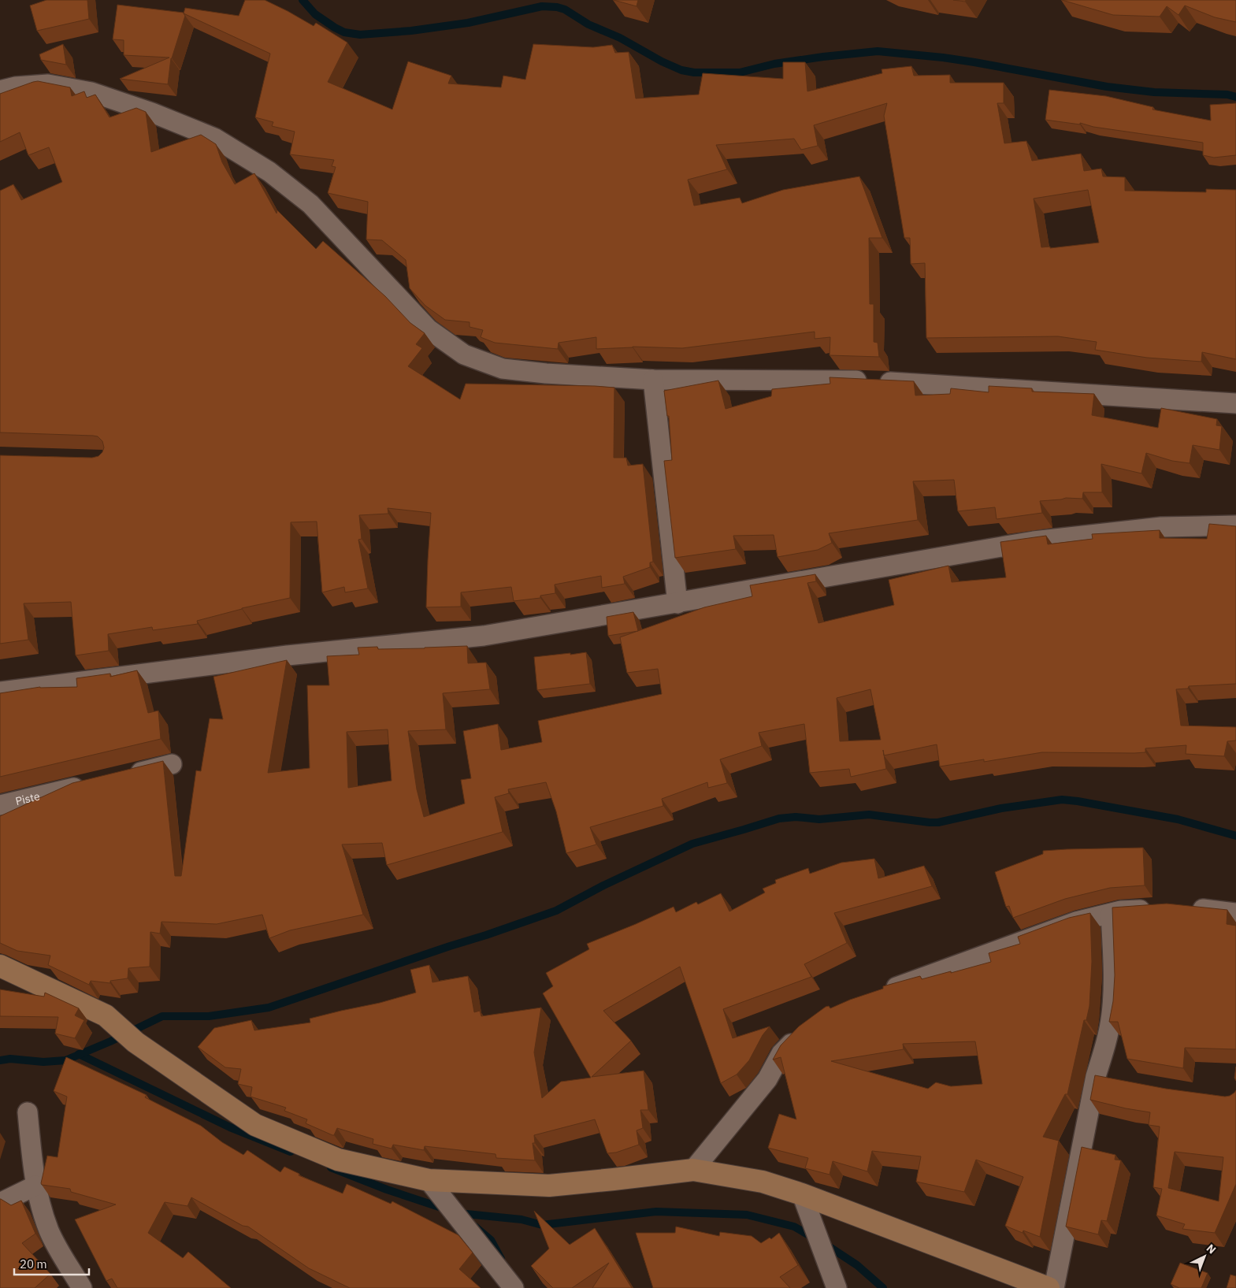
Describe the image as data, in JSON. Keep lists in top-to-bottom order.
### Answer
{
  "streets": {
    "street": ["Piste"]
  },
  "scale_bar": "20 m",
  "north": "top right"
}
